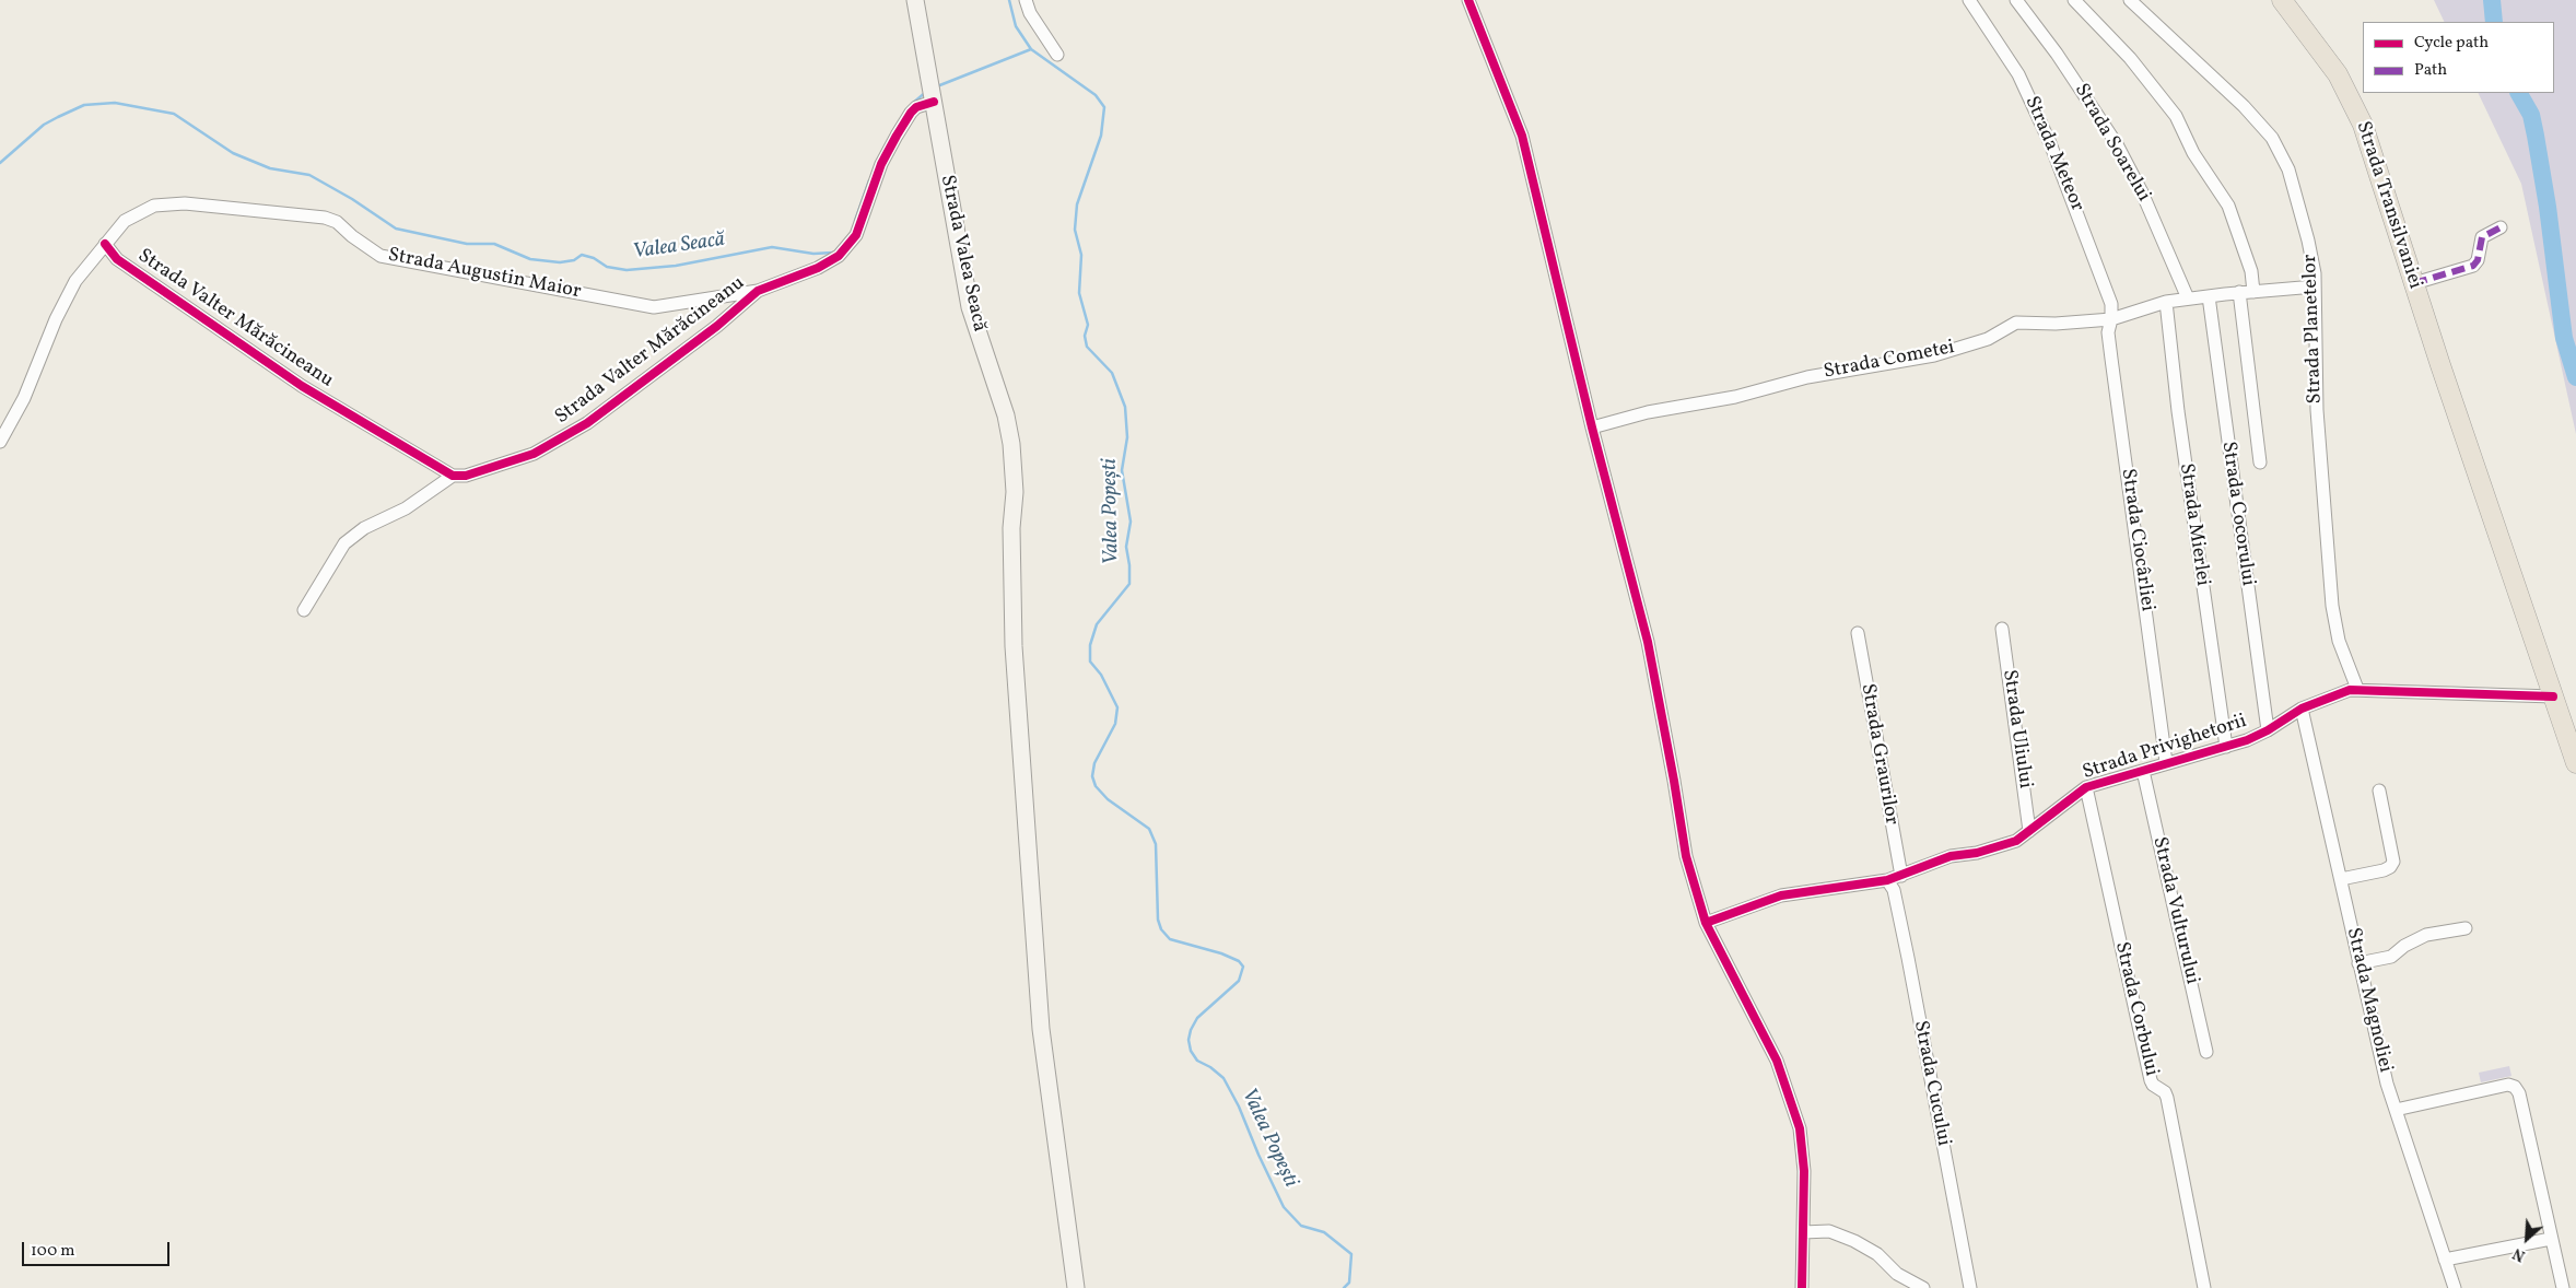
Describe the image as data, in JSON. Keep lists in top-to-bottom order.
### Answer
{
  "streets": {
    "main road": ["Strada Transilvaniei", "Strada Valea Seacă"],
    "street": [
      "Strada Soarelui",
      "Strada Meteor",
      "Strada Augustin Maior",
      "Strada Valter Mărăcineanu",
      "Strada Planetelor",
      "Strada Cometei",
      "Strada Cocorului",
      "Strada Mierlei",
      "Strada Ciocârliei",
      "Strada Uliului",
      "Strada Privighetorii",
      "Strada Graurilor",
      "Strada Vulturului",
      "Strada Magnoliei",
      "Strada Corbului",
      "Strada Cucului"
    ]
  },
  "crossings": [
    ["Strada Soarelui", "Strada Cometei"],
    ["Strada Meteor", "Strada Cometei"],
    ["Strada Meteor", "Strada Ciocârliei"],
    ["Strada Transilvaniei", "Strada Privighetorii"],
    ["Strada Valea Seacă", "Strada Valter Mărăcineanu"],
    ["Strada Augustin Maior", "Strada Valter Mărăcineanu"],
    ["Strada Planetelor", "Strada Cometei"],
    ["Strada Planetelor", "Strada Privighetorii"],
    ["Strada Cometei", "Strada Cocorului"],
    ["Strada Cometei", "Strada Mierlei"],
    ["Strada Cometei", "Strada Ciocârliei"],
    ["Strada Cocorului", "Strada Privighetorii"],
    ["Strada Mierlei", "Strada Privighetorii"],
    ["Strada Ciocârliei", "Strada Privighetorii"],
    ["Strada Uliului", "Strada Privighetorii"],
    ["Strada Privighetorii", "Strada Graurilor"],
    ["Strada Privighetorii", "Strada Vulturului"],
    ["Strada Privighetorii", "Strada Magnoliei"],
    ["Strada Privighetorii", "Strada Corbului"],
    ["Strada Privighetorii", "Strada Cucului"]
  ],
  "water": ["Valea Seacă", "Valea Popești"],
  "legend": ["Cycle path", "Path"],
  "scale_bar": "100 m",
  "north": "bottom left"
}
